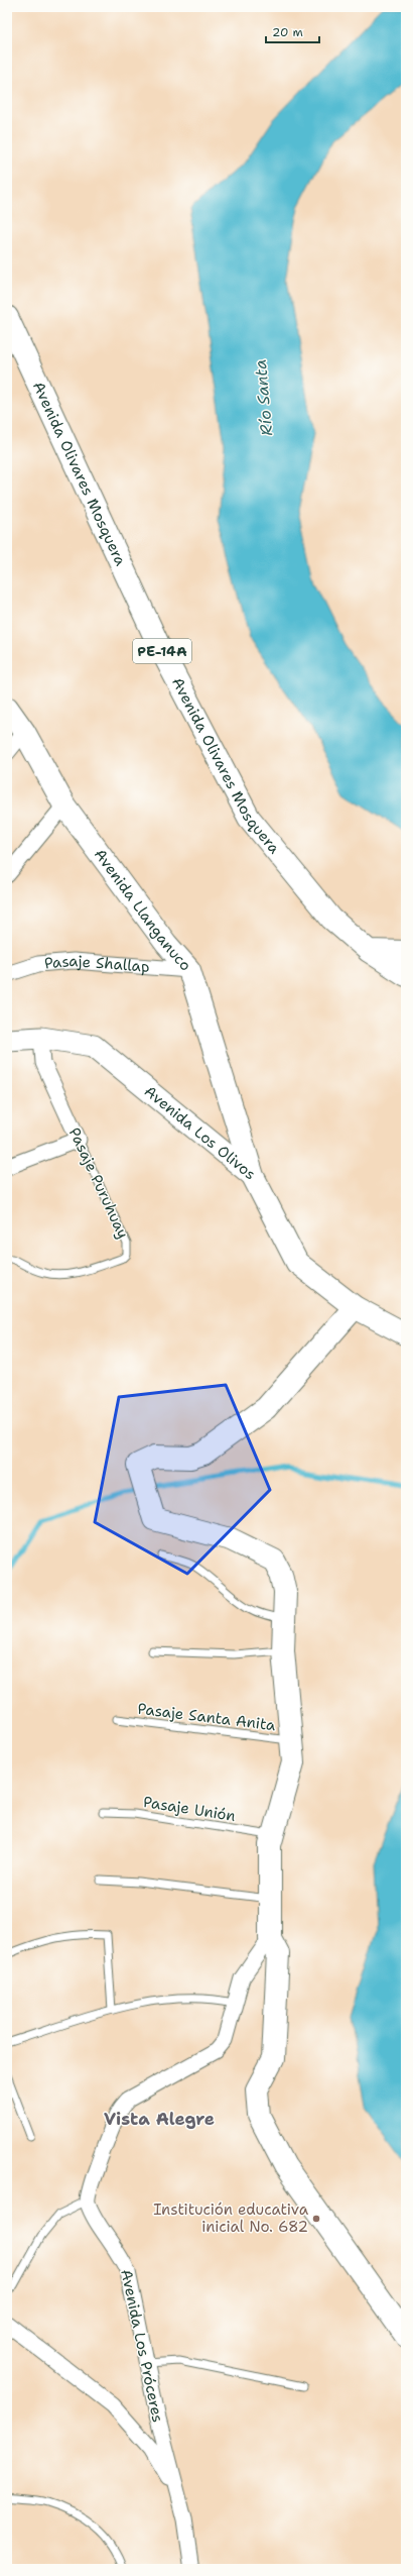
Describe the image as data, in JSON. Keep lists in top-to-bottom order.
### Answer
{
  "streets": {
    "main road": [
      "Avenida Olivares Mosquera",
      "PE-14A",
      "Avenida Llanganuco",
      "Avenida Los Olivos"
    ],
    "street": ["Pasaje Shallap", "Pasaje Puruhuay", "Avenida Los Próceres"],
    "lane": ["Pasaje Santa Anita", "Pasaje Unión"]
  },
  "crossings": [
    ["Avenida Llanganuco", "Pasaje Shallap"],
    ["Avenida Llanganuco", "Avenida Los Olivos"],
    ["Avenida Los Olivos", "Pasaje Puruhuay"]
  ],
  "districts": ["Vista Alegre"],
  "water": ["Río Santa"],
  "places": ["Institución educativa inicial No. 682"],
  "scale_bar": "20 m"
}
